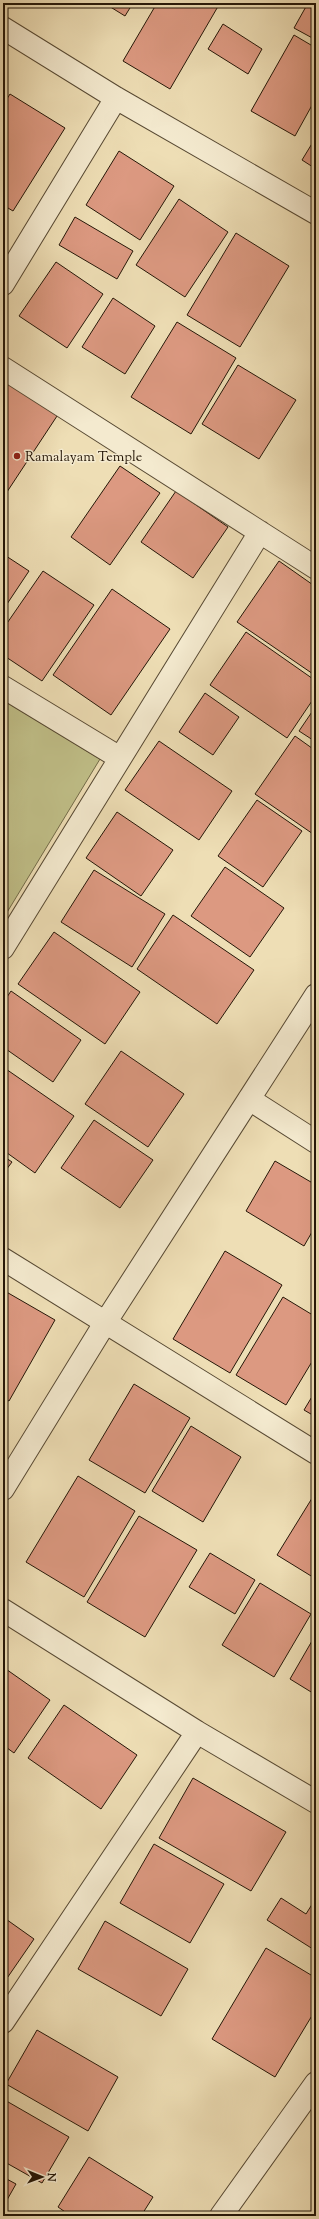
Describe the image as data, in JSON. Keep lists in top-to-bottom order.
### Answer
{
  "places": ["Ramalayam Temple"],
  "north": "right"
}
